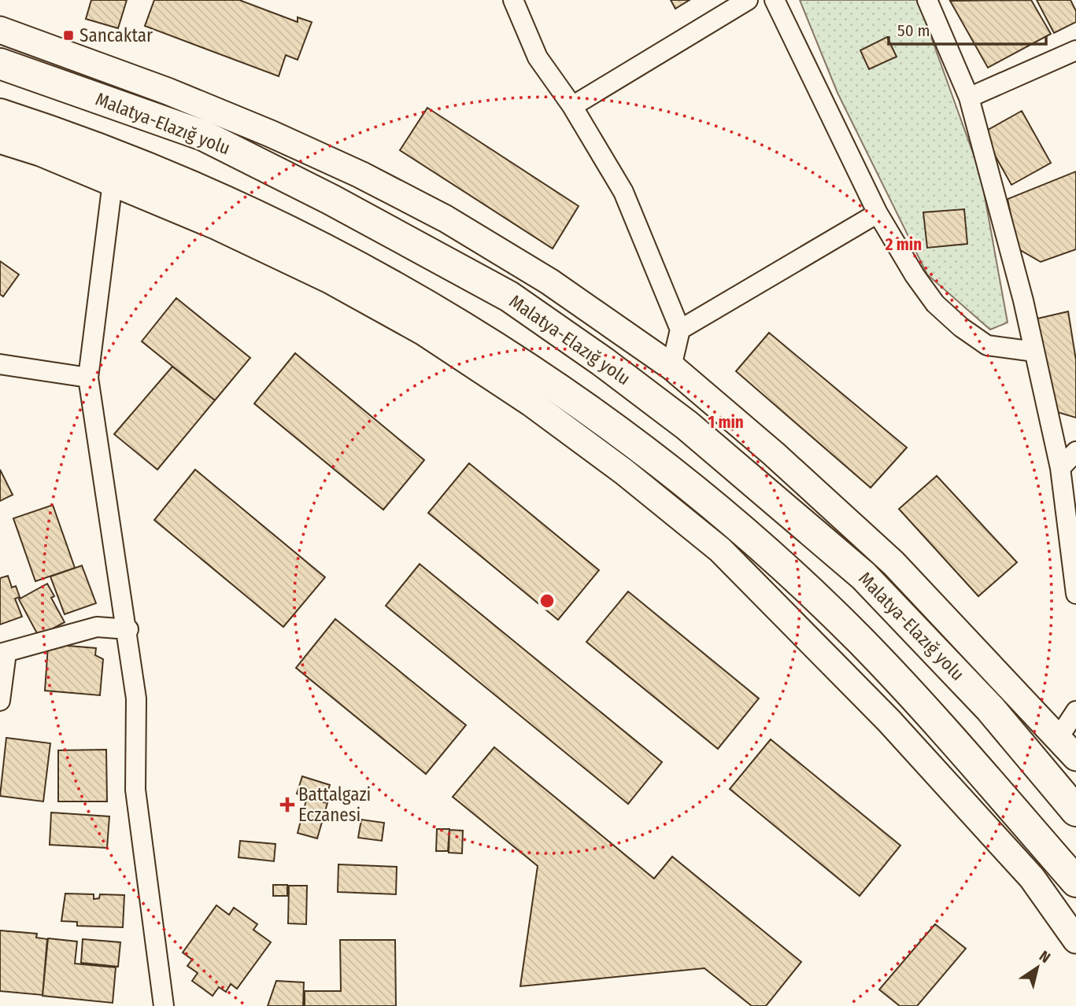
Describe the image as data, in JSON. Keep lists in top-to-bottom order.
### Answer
{
  "streets": {
    "highway": ["Malatya-Elazığ yolu"]
  },
  "places": {
    "transit": ["Sancaktar"],
    "health": ["Battalgazi Eczanesi"]
  },
  "scale_bar": "50 m",
  "north": "top right",
  "rings": ["2 min", "1 min"]
}
